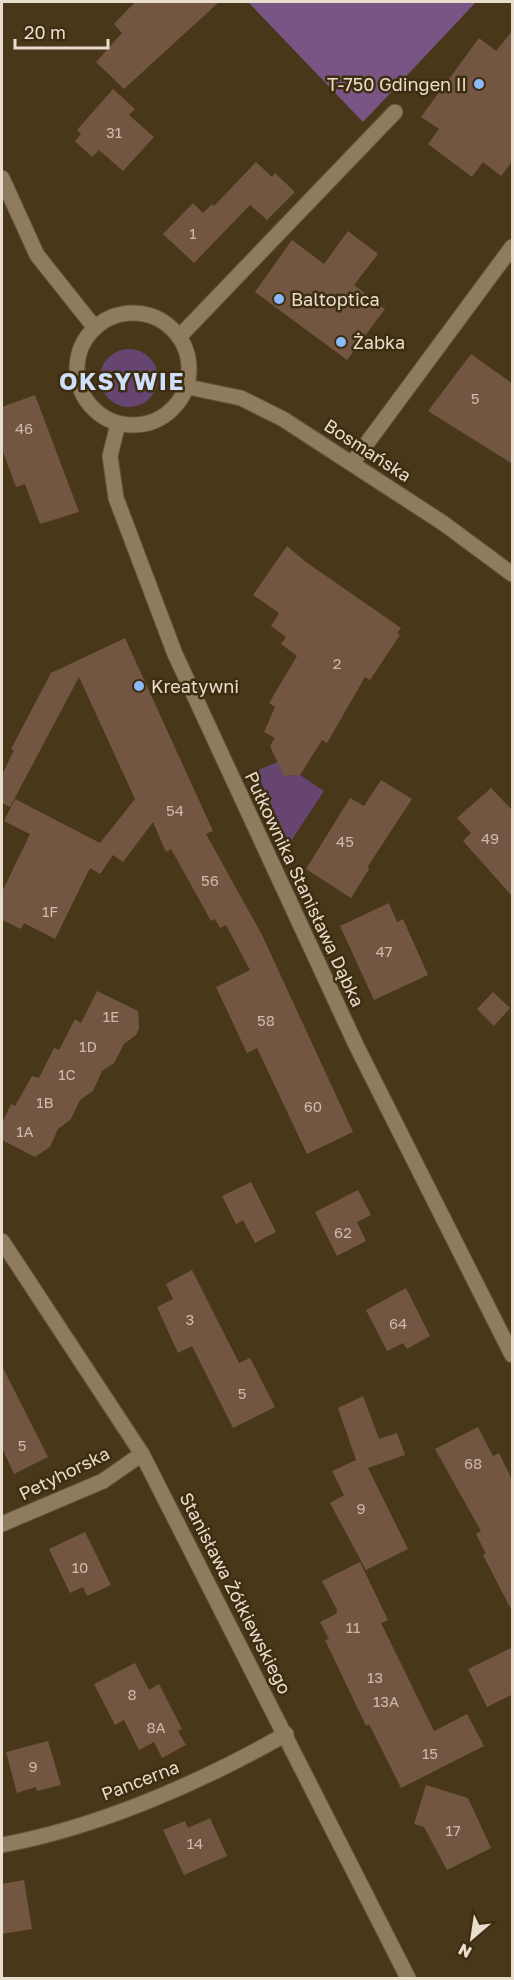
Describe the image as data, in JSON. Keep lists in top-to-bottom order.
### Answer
{
  "streets": {
    "street": [
      "Bosmańska",
      "Pułkownika Stanisława Dąbka",
      "Petyhorska",
      "Stanisława Żółkiewskiego",
      "Pancerna"
    ]
  },
  "crossings": [
    ["Bosmańska", "Pułkownika Stanisława Dąbka"],
    ["Petyhorska", "Stanisława Żółkiewskiego"],
    ["Stanisława Żółkiewskiego", "Pancerna"]
  ],
  "districts": ["OKSYWIE"],
  "places": [
    "T-750 Gdingen II",
    "Baltoptica",
    "Żabka",
    "Kreatywni"
  ],
  "house_numbers": [
    "31",
    "1",
    "5",
    "46",
    "2",
    "54",
    "49",
    "45",
    "56",
    "1F",
    "47",
    "1E",
    "58",
    "1D",
    "1C",
    "1B",
    "60",
    "1A",
    "62",
    "3",
    "64",
    "5",
    "5",
    "68",
    "9",
    "10",
    "11",
    "13",
    "8",
    "13A",
    "8A",
    "15",
    "9",
    "17",
    "14"
  ],
  "scale_bar": "20 m",
  "north": "bottom left"
}
